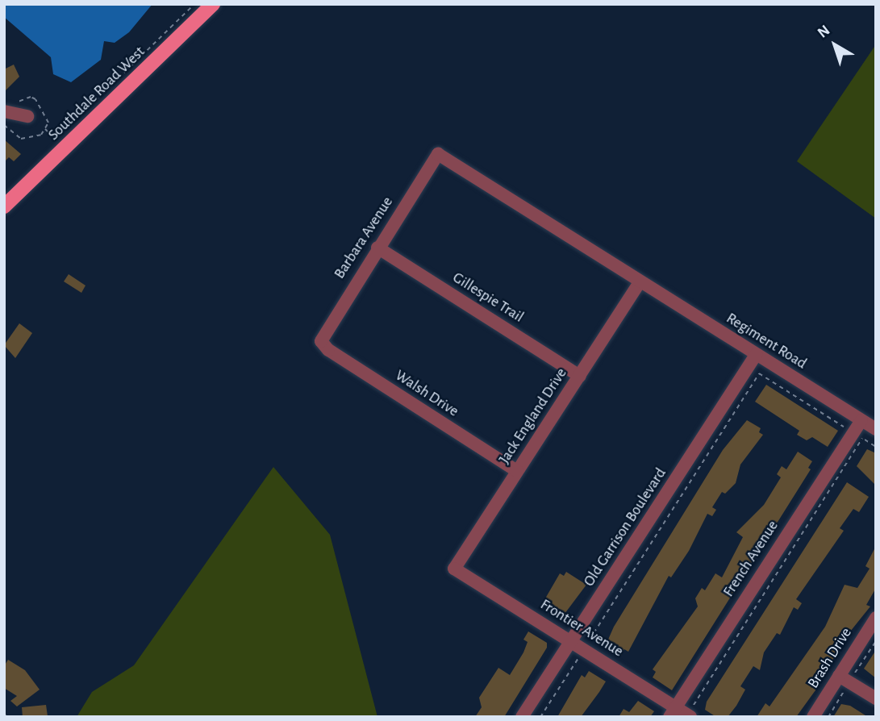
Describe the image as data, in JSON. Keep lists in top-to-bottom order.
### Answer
{
  "streets": {
    "main road": ["Southdale Road West"],
    "street": [
      "Barbara Avenue",
      "Gillespie Trail",
      "Regiment Road",
      "Walsh Drive",
      "Jack England Drive",
      "Old Garrison Boulevard",
      "French Avenue",
      "Frontier Avenue",
      "Brash Drive"
    ]
  },
  "crossings": [
    ["Barbara Avenue", "Gillespie Trail"],
    ["Barbara Avenue", "Regiment Road"],
    ["Barbara Avenue", "Walsh Drive"],
    ["Gillespie Trail", "Jack England Drive"],
    ["Regiment Road", "Jack England Drive"],
    ["Regiment Road", "Old Garrison Boulevard"],
    ["Regiment Road", "French Avenue"],
    ["Walsh Drive", "Jack England Drive"],
    ["Jack England Drive", "Frontier Avenue"],
    ["Old Garrison Boulevard", "Frontier Avenue"],
    ["French Avenue", "Frontier Avenue"]
  ],
  "north": "top left"
}
